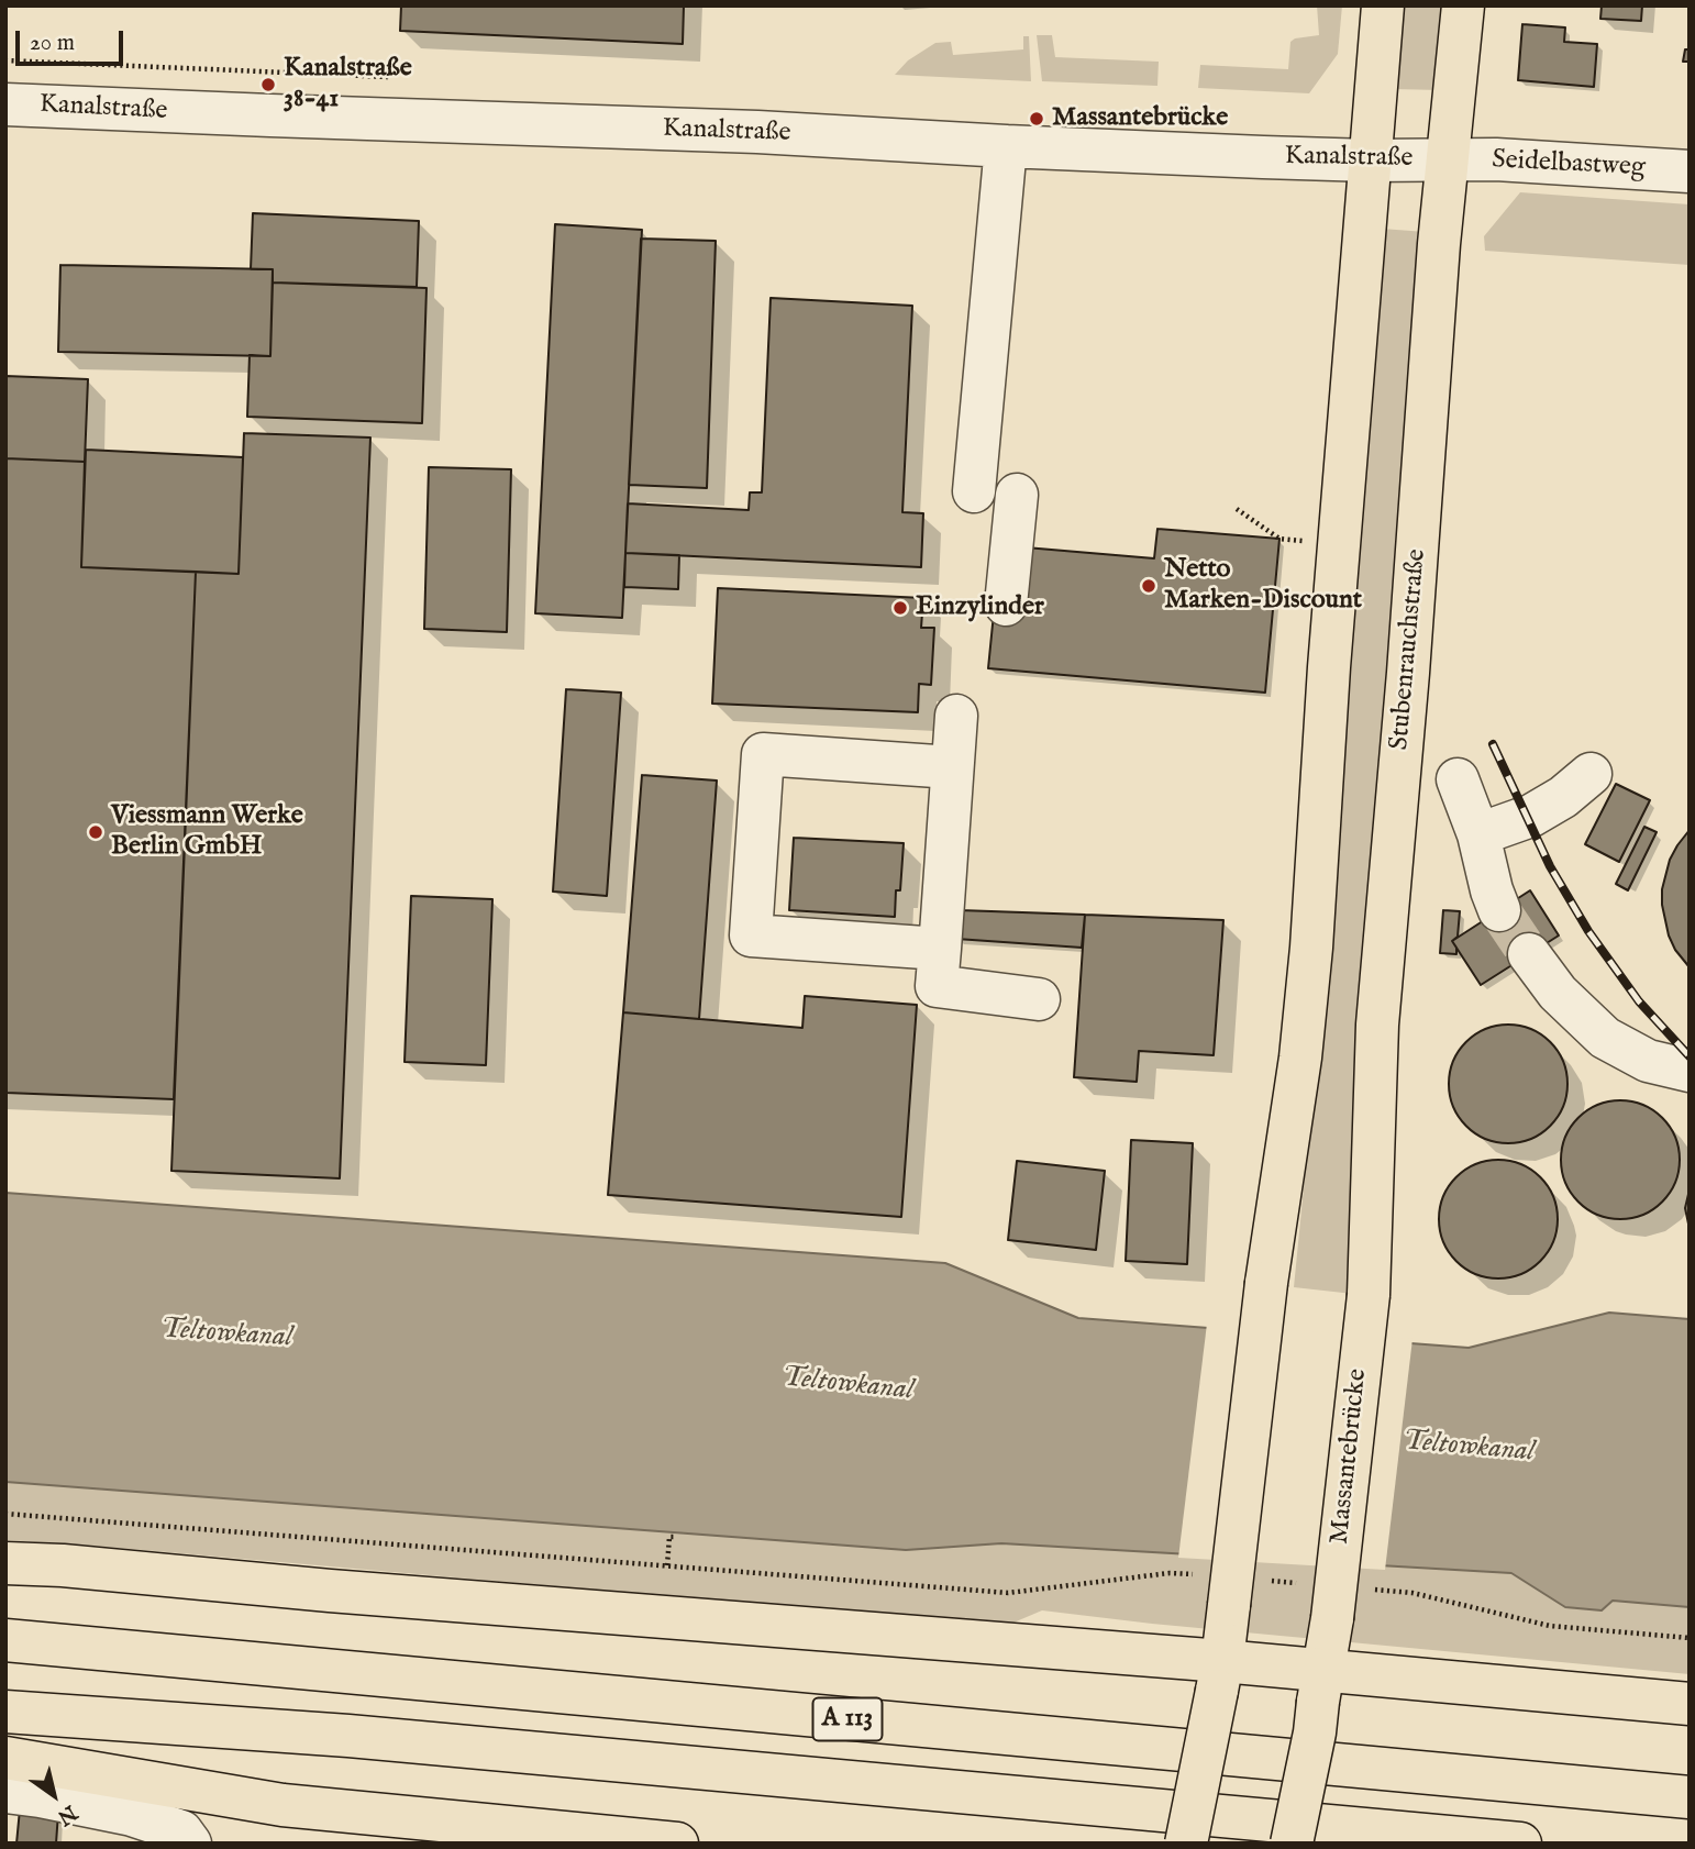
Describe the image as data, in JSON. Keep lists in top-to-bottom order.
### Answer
{
  "streets": {
    "main road": ["Stubenrauchstraße", "Massantebrücke", "A 113"],
    "street": ["Kanalstraße", "Seidelbastweg"]
  },
  "crossings": [
    ["Kanalstraße", "Seidelbastweg"],
    ["Kanalstraße", "Stubenrauchstraße"],
    ["Seidelbastweg", "Stubenrauchstraße"],
    ["Stubenrauchstraße", "Massantebrücke"]
  ],
  "water": ["Teltowkanal"],
  "places": [
    "Kanalstraße 38-41",
    "Massantebrücke",
    "Netto Marken-Discount",
    "Einzylinder",
    "Viessmann Werke Berlin GmbH"
  ],
  "scale_bar": "20 m",
  "north": "bottom right"
}
